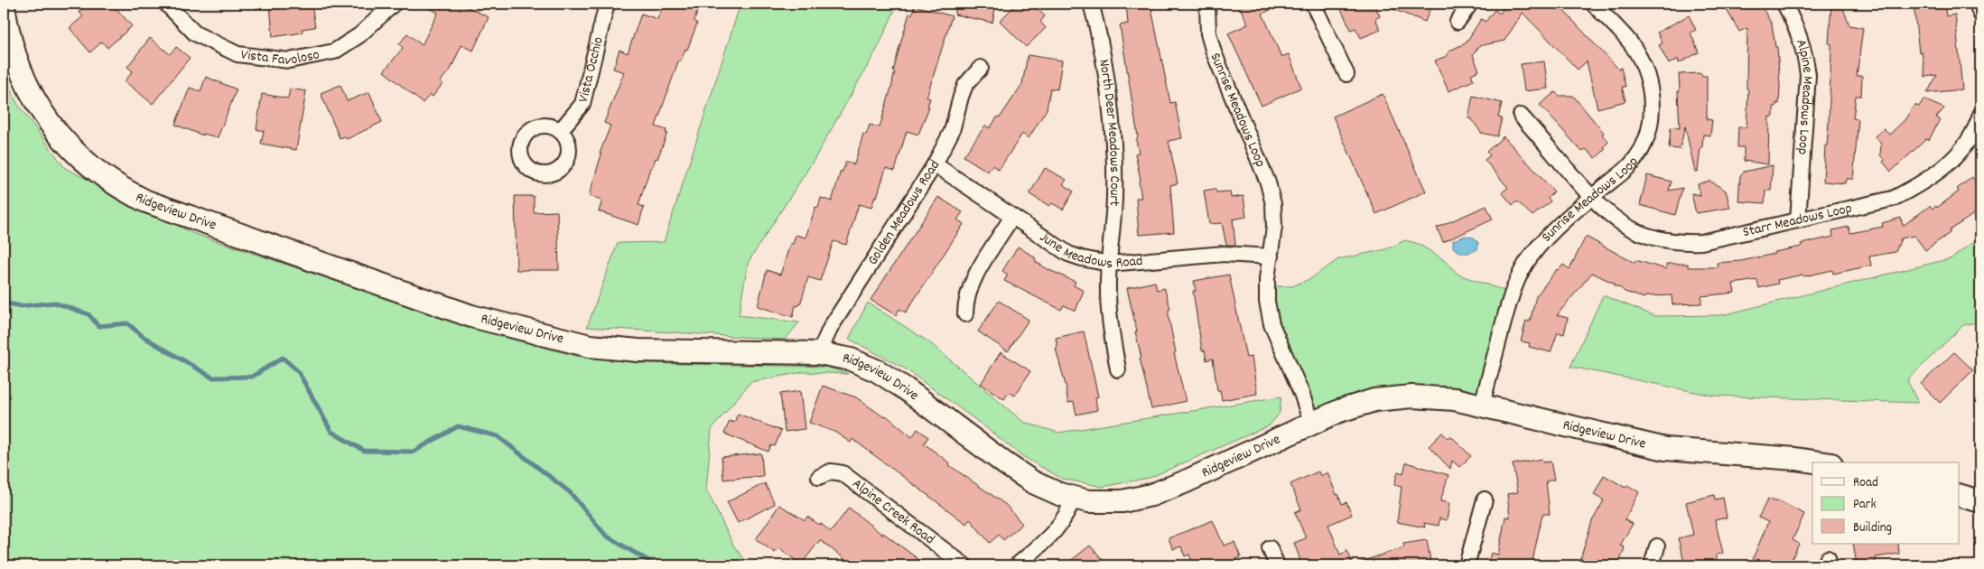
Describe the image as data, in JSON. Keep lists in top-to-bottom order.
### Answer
{
  "streets": {
    "street": [
      "Vista Favoloso",
      "Vista Occhio",
      "Alpine Meadows Loop",
      "Sunrise Meadows Loop",
      "North Deer Meadows Court",
      "Ridgeview Drive",
      "Golden Meadows Road",
      "Starr Meadows Loop",
      "June Meadows Road",
      "Alpine Creek Road"
    ]
  },
  "crossings": [
    ["Alpine Meadows Loop", "Starr Meadows Loop"],
    ["Sunrise Meadows Loop", "Ridgeview Drive"],
    ["Sunrise Meadows Loop", "Starr Meadows Loop"],
    ["Sunrise Meadows Loop", "June Meadows Road"],
    ["North Deer Meadows Court", "June Meadows Road"],
    ["Ridgeview Drive", "Golden Meadows Road"],
    ["Golden Meadows Road", "June Meadows Road"]
  ],
  "legend": ["Road", "Park", "Building"]
}
